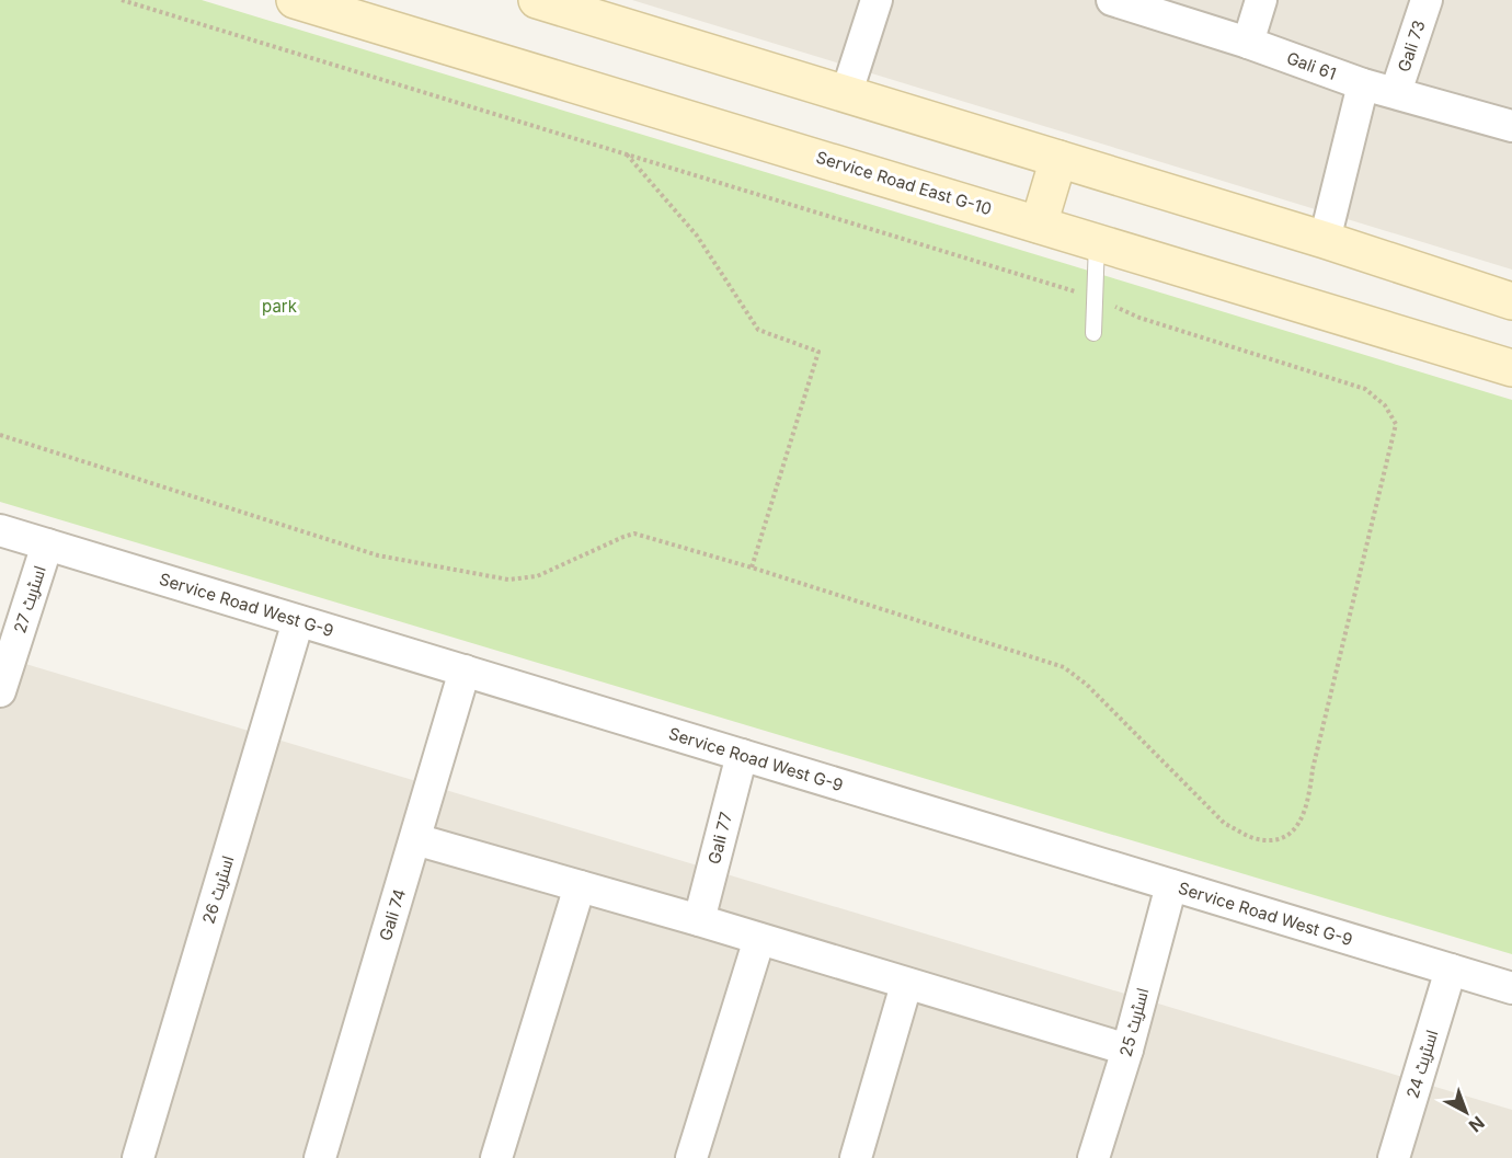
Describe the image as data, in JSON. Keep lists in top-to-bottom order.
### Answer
{
  "streets": {
    "main road": ["Service Road East G-10"],
    "street": [
      "Gali 73",
      "Gali 61",
      "اسٹریٹ 27",
      "Service Road West G-9",
      "Gali 77",
      "اسٹریٹ 26",
      "Gali 74",
      "اسٹریٹ 25",
      "اسٹریٹ 24"
    ]
  },
  "crossings": [
    ["Gali 73", "Gali 61"],
    ["اسٹریٹ 27", "Service Road West G-9"],
    ["Service Road West G-9", "Gali 77"],
    ["Service Road West G-9", "اسٹریٹ 26"],
    ["Service Road West G-9", "Gali 74"],
    ["Service Road West G-9", "اسٹریٹ 25"],
    ["Service Road West G-9", "اسٹریٹ 24"]
  ],
  "parks": ["park"],
  "north": "bottom right"
}
